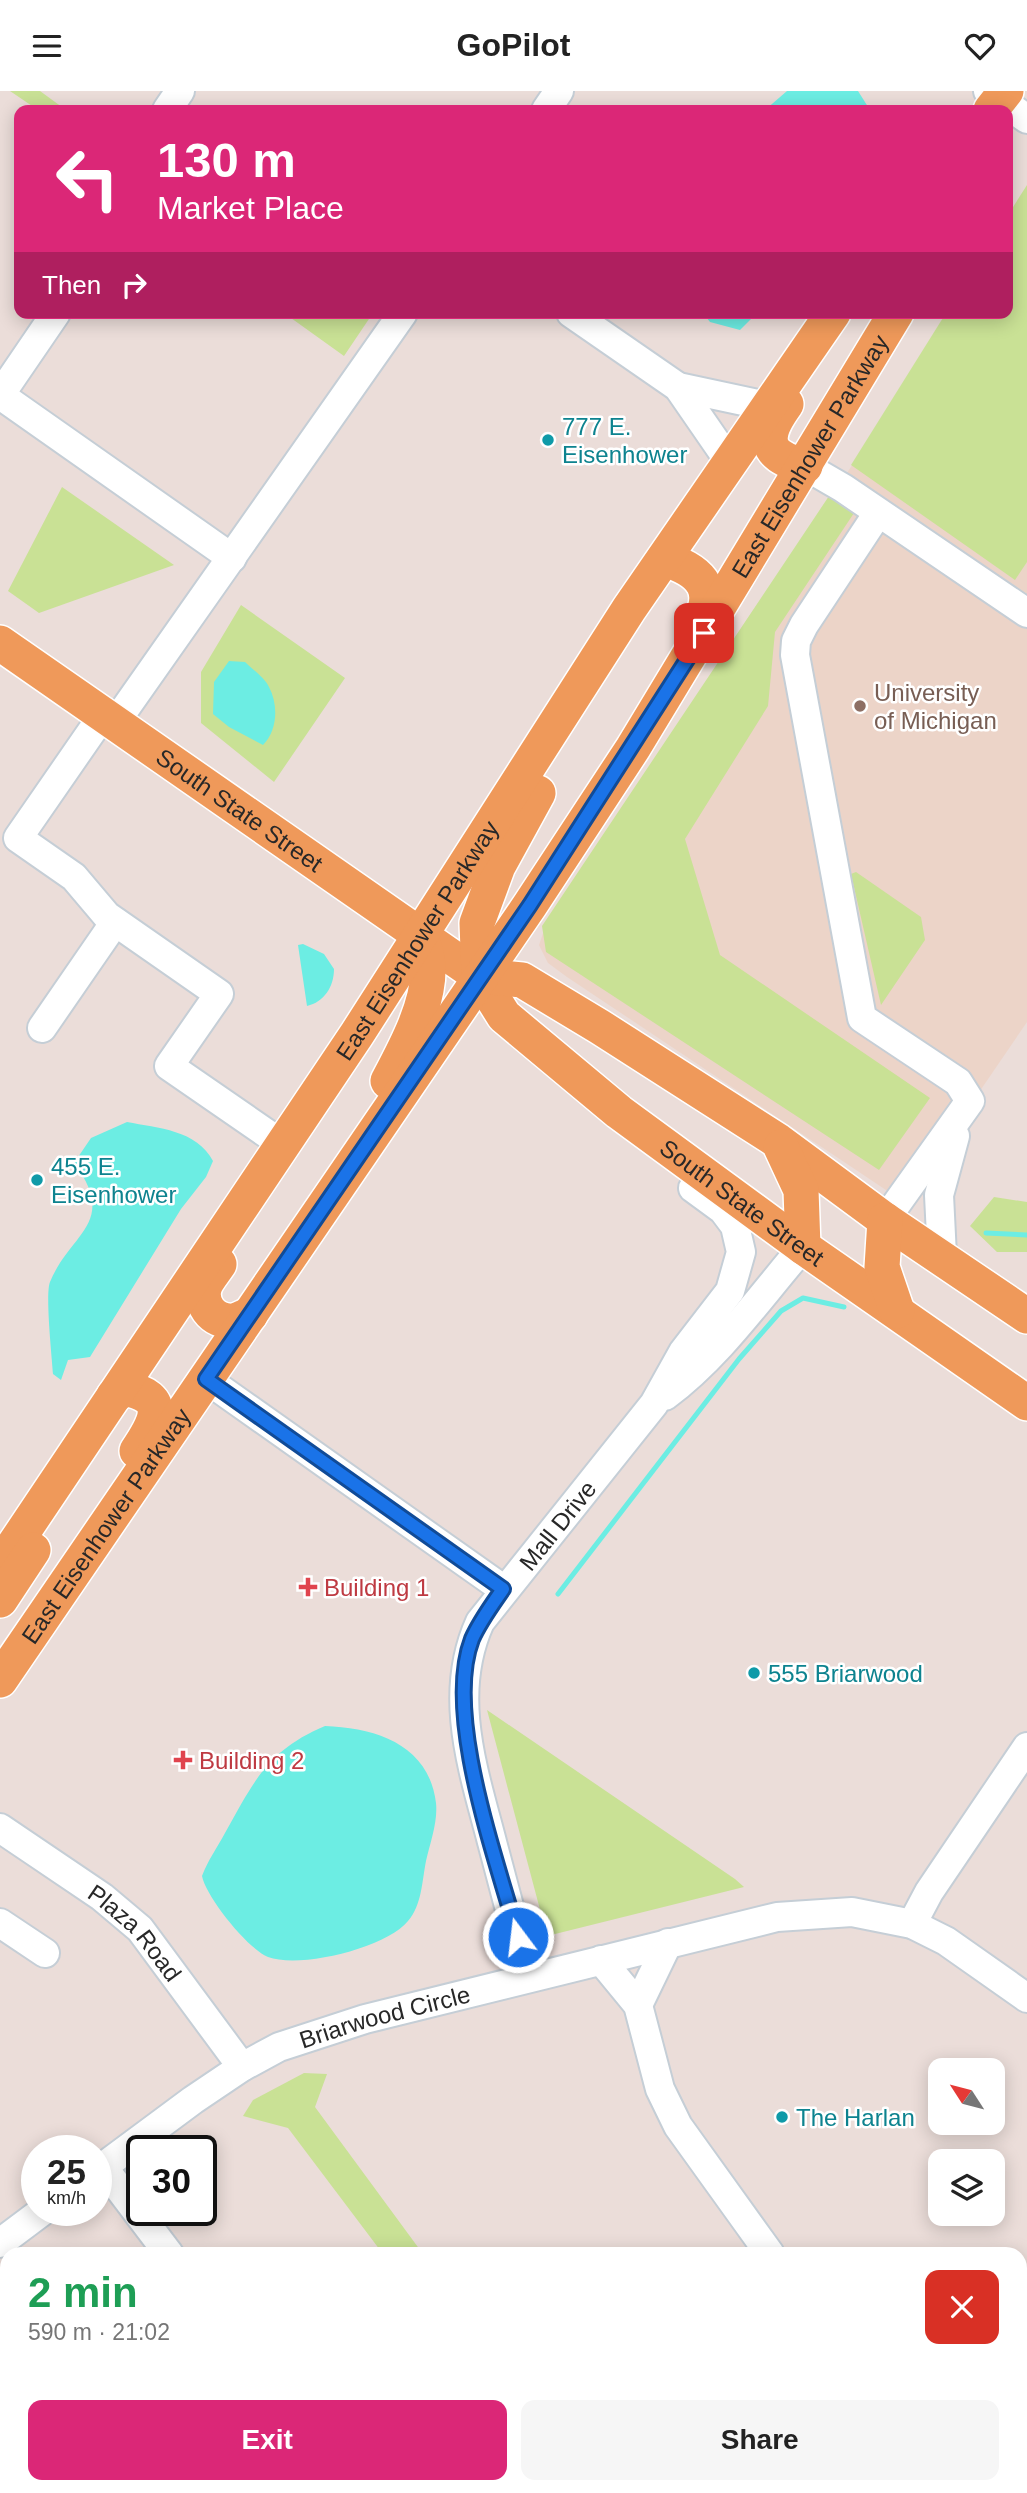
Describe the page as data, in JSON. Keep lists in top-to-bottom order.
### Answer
{
  "streets": {
    "main road": ["East Eisenhower Parkway", "South State Street"],
    "street": ["Mall Drive", "Plaza Road", "Briarwood Circle"]
  },
  "crossings": [
    ["East Eisenhower Parkway", "South State Street"],
    ["South State Street", "Mall Drive"],
    ["Mall Drive", "Briarwood Circle"],
    ["Plaza Road", "Briarwood Circle"]
  ],
  "places": {
    "other": [
      "777 E. Eisenhower",
      "University of Michigan",
      "455 E. Eisenhower",
      "555 Briarwood",
      "The Harlan"
    ],
    "health": ["Building 1", "Building 2"]
  },
  "north": "top left",
  "page": {
    "header": "GoPilot",
    "turn": ["130 m", "Market Place"],
    "then": "Then",
    "speed": "25 km/h",
    "limit": "30",
    "heading": ["2 min", "590 m · 21:02"],
    "buttons": ["Exit", "Share"]
  }
}
